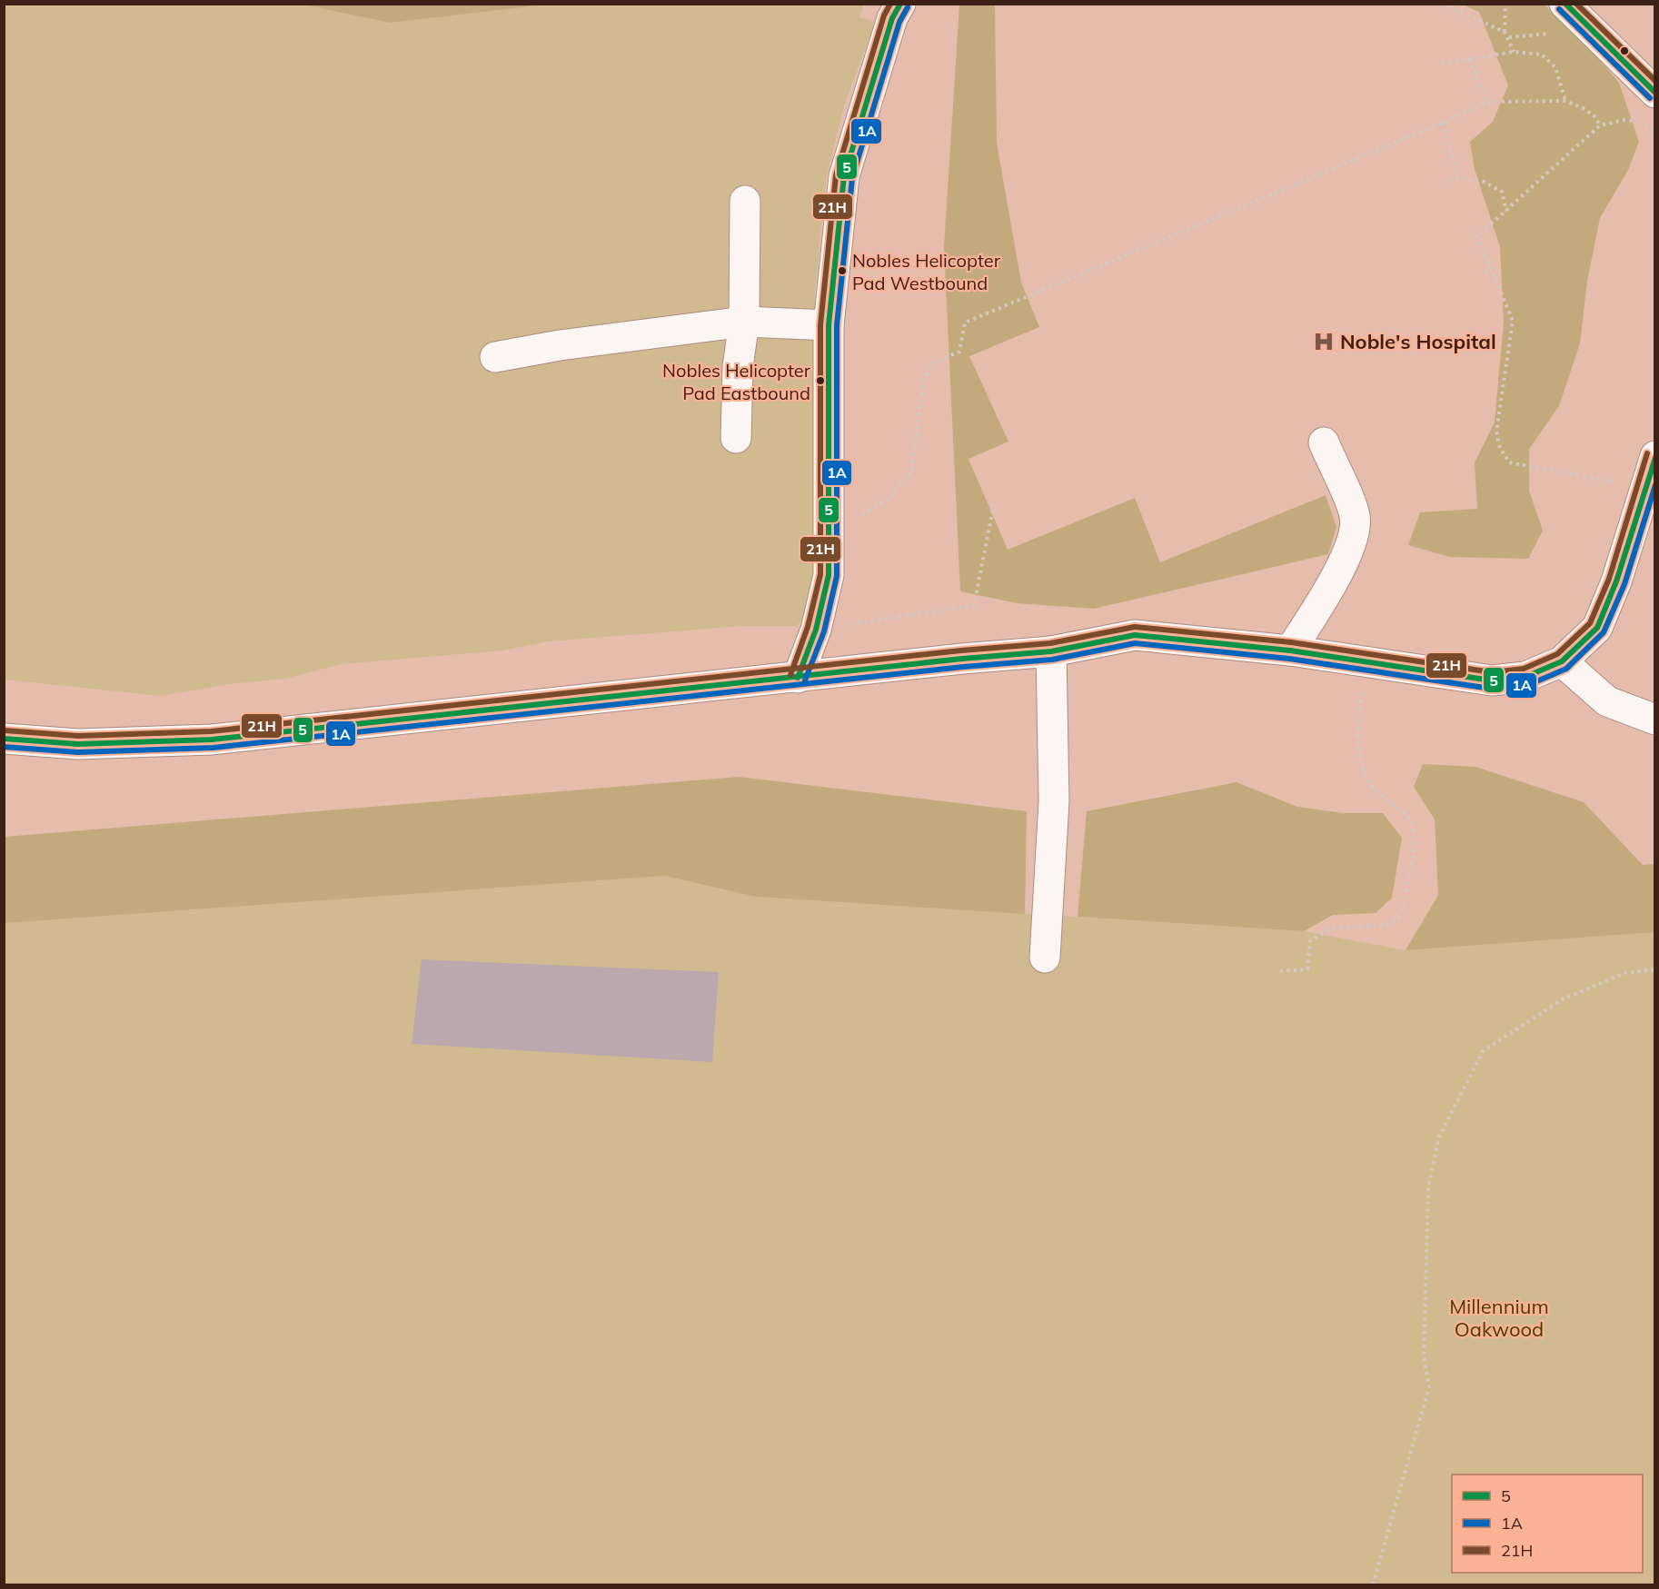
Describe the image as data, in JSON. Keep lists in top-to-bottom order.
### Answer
{
  "parks": ["Millennium Oakwood"],
  "places": {
    "other": ["Nobles Helicopter Pad Westbound", "Nobles Helicopter Pad Eastbound"],
    "hospital": ["Noble's Hospital"]
  },
  "lines": ["transit line 5", "transit line 21H", "transit line 1A"],
  "legend": ["5", "1A", "21H"]
}
